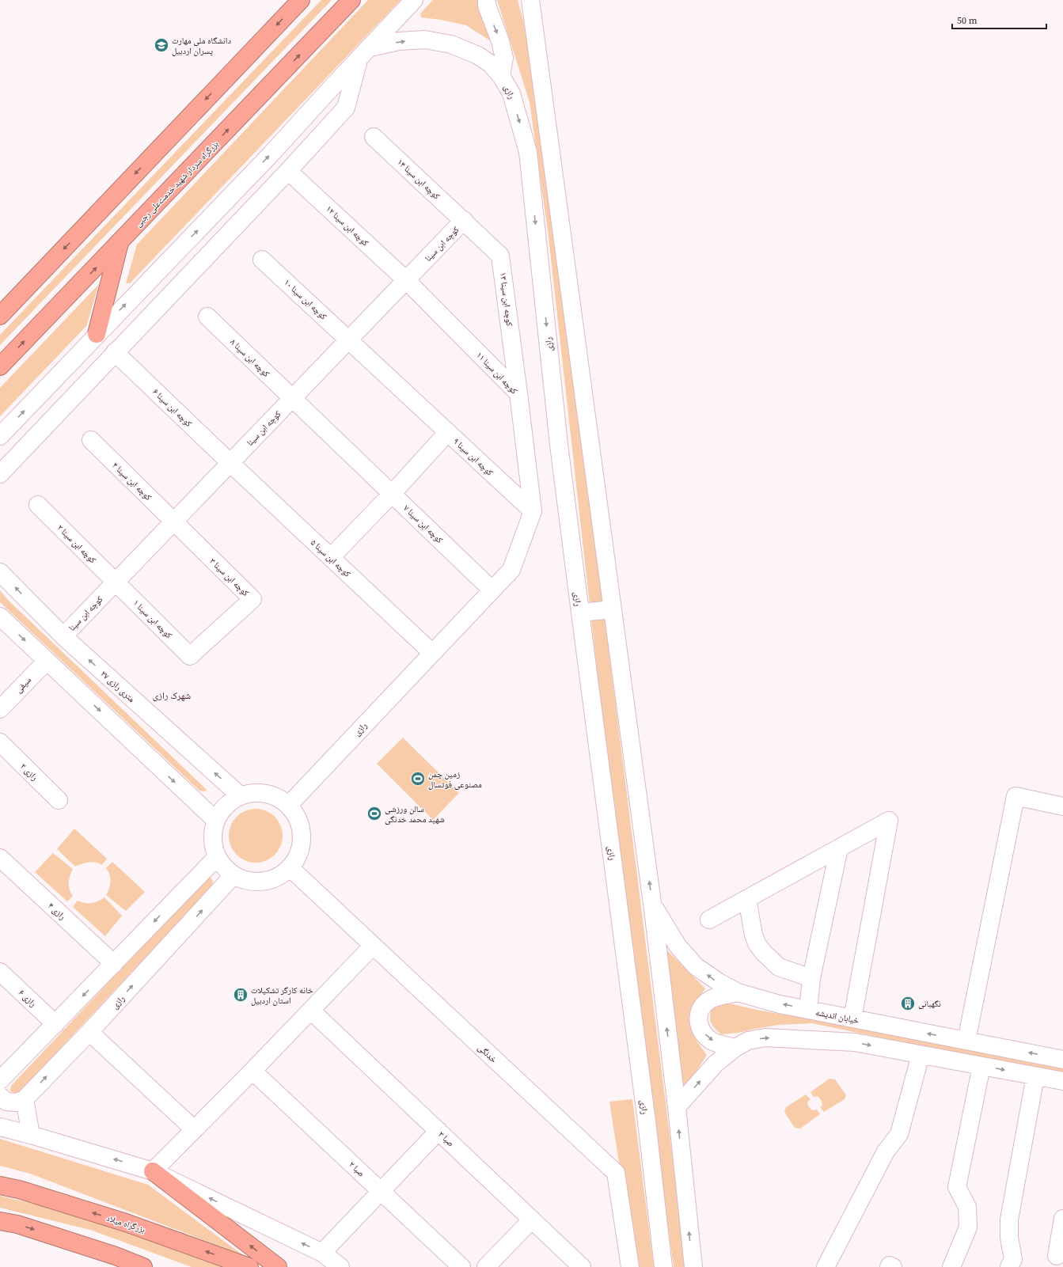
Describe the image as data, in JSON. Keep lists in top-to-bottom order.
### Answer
{
  "streets": {
    "highway": ["بزرگراه سردار شهید خدمت‌علی رجبی", "بزرگراه میلاد"],
    "street": [
      "رازی",
      "کوچه ابن سینا ۱۴",
      "کوچه ابن سینا ۱۲",
      "کوچه ابن سینا",
      "کوچه ابن سینا ۱۰",
      "کوچه ابن سینا ۱۳",
      "کوچه ابن سینا ۸",
      "کوچه ابن سینا ۱۱",
      "کوچه ابن سینا ۶",
      "کوچه ابن سینا ۹",
      "کوچه ابن سینا ۴",
      "کوچه ابن سینا ۷",
      "کوچه ابن سینا ۲",
      "کوچه ابن سینا ۵",
      "کوچه ابن سینا ۳",
      "کوچه ابن سینا ۱",
      "سیفی",
      "۲۷ متری رازی",
      "رازی ۲",
      "رازی ۴",
      "رازی ۶",
      "خیابان اندیشه",
      "خدنگی",
      "صبا ۳",
      "صبا ۲"
    ]
  },
  "crossings": [
    ["رازی", "کوچه ابن سینا ۵"],
    ["رازی", "۲۷ متری رازی"],
    ["رازی", "خدنگی"],
    ["کوچه ابن سینا ۱۴", "کوچه ابن سینا"],
    ["کوچه ابن سینا ۱۴", "کوچه ابن سینا ۱۳"],
    ["کوچه ابن سینا ۱۲", "کوچه ابن سینا"],
    ["کوچه ابن سینا ۱۲", "کوچه ابن سینا ۱۱"],
    ["کوچه ابن سینا", "کوچه ابن سینا ۱۰"],
    ["کوچه ابن سینا", "کوچه ابن سینا ۱۳"],
    ["کوچه ابن سینا", "کوچه ابن سینا ۸"],
    ["کوچه ابن سینا", "کوچه ابن سینا ۱۱"],
    ["کوچه ابن سینا", "کوچه ابن سینا ۶"],
    ["کوچه ابن سینا", "کوچه ابن سینا ۹"],
    ["کوچه ابن سینا", "کوچه ابن سینا ۴"],
    ["کوچه ابن سینا", "کوچه ابن سینا ۷"],
    ["کوچه ابن سینا", "کوچه ابن سینا ۲"],
    ["کوچه ابن سینا", "کوچه ابن سینا ۵"],
    ["کوچه ابن سینا", "کوچه ابن سینا ۳"],
    ["کوچه ابن سینا", "کوچه ابن سینا ۱"],
    ["کوچه ابن سینا", "۲۷ متری رازی"],
    ["کوچه ابن سینا ۱۰", "کوچه ابن سینا ۹"],
    ["کوچه ابن سینا ۱۳", "کوچه ابن سینا ۱۱"],
    ["کوچه ابن سینا ۸", "کوچه ابن سینا ۷"],
    ["کوچه ابن سینا ۱۱", "کوچه ابن سینا ۹"],
    ["کوچه ابن سینا ۶", "کوچه ابن سینا ۵"],
    ["کوچه ابن سینا ۴", "کوچه ابن سینا ۳"],
    ["کوچه ابن سینا ۲", "کوچه ابن سینا ۱"],
    ["کوچه ابن سینا ۳", "کوچه ابن سینا ۱"],
    ["۲۷ متری رازی", "خدنگی"]
  ],
  "districts": ["شهرک رازی"],
  "places": {
    "school or university": ["دانشگاه ملی مهارت پسران اردبیل"],
    "sports": ["زمین چمن مصنوعی فوتسال", "سالن ورزشی شهید محمد خدنگی"],
    "building": ["خانه کارگر تشکیلات استان اردبیل", "نگهبانی"]
  },
  "scale_bar": "50 m"
}
